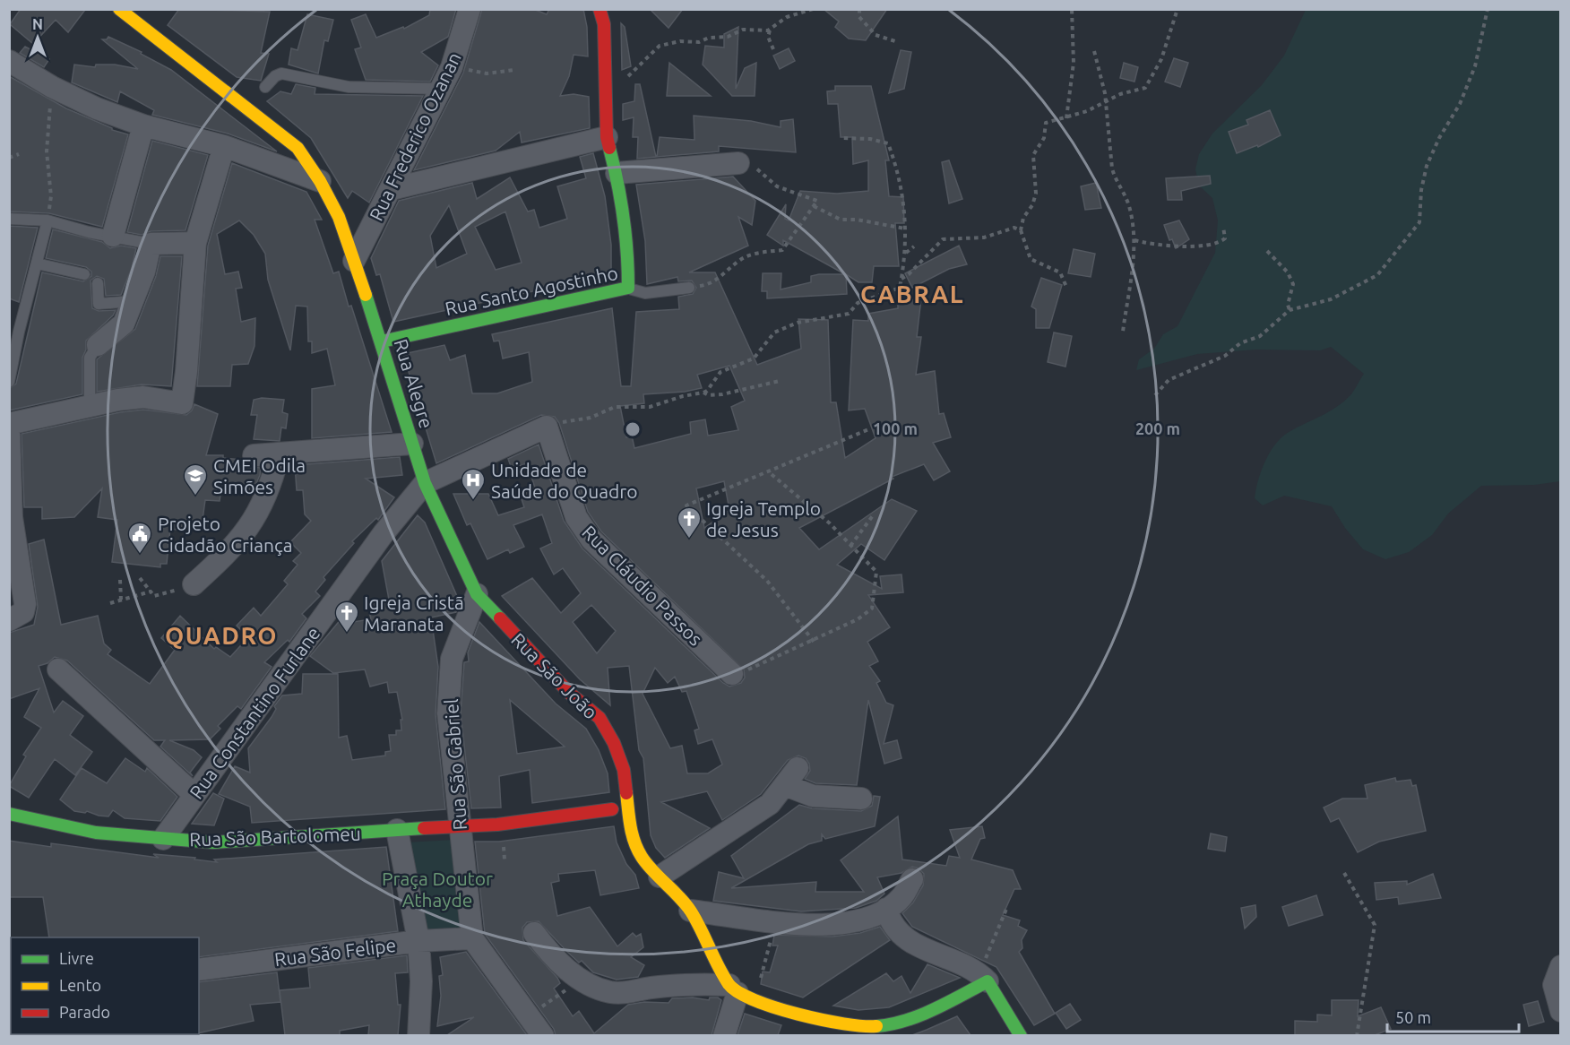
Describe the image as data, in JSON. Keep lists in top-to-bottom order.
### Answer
{
  "streets": {
    "street": [
      "Rua Frederico Ozanan",
      "Rua Santo Agostinho",
      "Rua Alegre",
      "Rua Cláudio Passos",
      "Rua São João",
      "Rua Constantino Furlane",
      "Rua São Gabriel",
      "Rua São Bartolomeu",
      "Rua São Felipe"
    ]
  },
  "crossings": [
    ["Rua Frederico Ozanan", "Rua Alegre"],
    ["Rua Santo Agostinho", "Rua Alegre"],
    ["Rua Alegre", "Rua São João"],
    ["Rua Alegre", "Rua Constantino Furlane"],
    ["Rua São João", "Rua Constantino Furlane"],
    ["Rua São João", "Rua São Gabriel"],
    ["Rua Constantino Furlane", "Rua São Bartolomeu"],
    ["Rua São Gabriel", "Rua São Felipe"]
  ],
  "districts": ["CABRAL", "QUADRO"],
  "parks": ["Praça Doutor Athayde"],
  "places": {
    "school or university": ["CMEI Odila Simões"],
    "hospital": ["Unidade de Saúde do Quadro"],
    "church": ["Igreja Templo de Jesus", "Igreja Cristã Maranata"],
    "public building": ["Projeto Cidadão Criança"]
  },
  "legend": ["Livre", "Lento", "Parado"],
  "scale_bar": "50 m",
  "north": "top",
  "rings": ["100 m", "200 m"]
}
